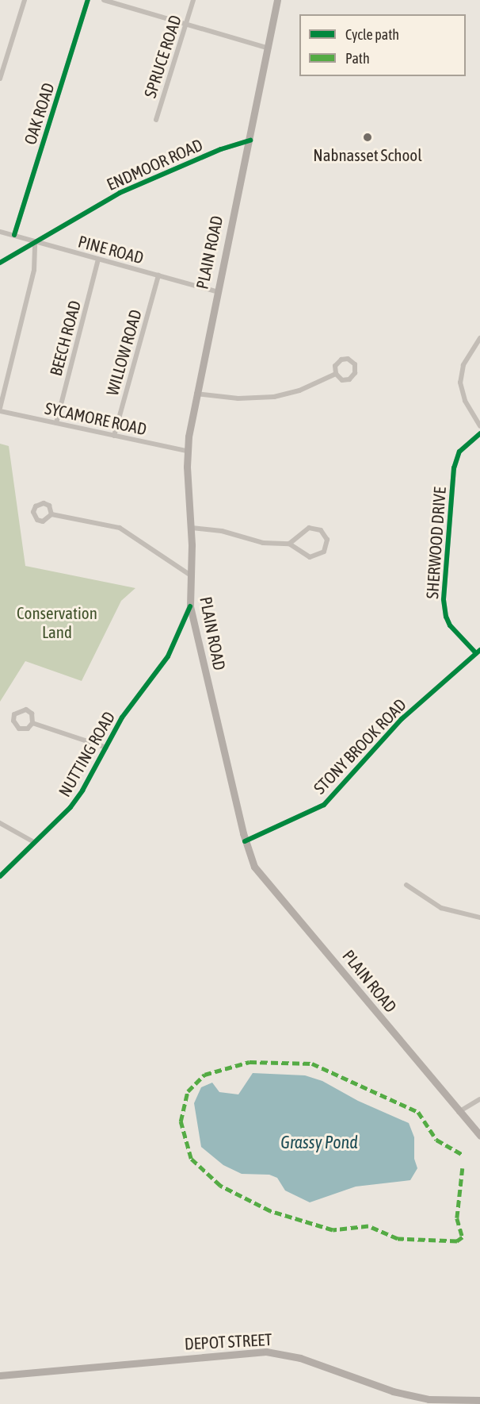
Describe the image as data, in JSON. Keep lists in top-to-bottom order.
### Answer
{
  "streets": {
    "main road": ["PLAIN ROAD", "DEPOT STREET"],
    "street": [
      "SPRUCE ROAD",
      "OAK ROAD",
      "ENDMOOR ROAD",
      "PINE ROAD",
      "BEECH ROAD",
      "WILLOW ROAD",
      "SYCAMORE ROAD",
      "SHERWOOD DRIVE",
      "STONY BROOK ROAD",
      "NUTTING ROAD"
    ]
  },
  "crossings": [
    ["OAK ROAD", "PINE ROAD"],
    ["ENDMOOR ROAD", "PINE ROAD"],
    ["ENDMOOR ROAD", "PLAIN ROAD"],
    ["PINE ROAD", "PLAIN ROAD"],
    ["PINE ROAD", "BEECH ROAD"],
    ["PINE ROAD", "WILLOW ROAD"],
    ["PLAIN ROAD", "SYCAMORE ROAD"],
    ["PLAIN ROAD", "STONY BROOK ROAD"],
    ["PLAIN ROAD", "NUTTING ROAD"],
    ["BEECH ROAD", "SYCAMORE ROAD"],
    ["WILLOW ROAD", "SYCAMORE ROAD"],
    ["SHERWOOD DRIVE", "STONY BROOK ROAD"]
  ],
  "water": ["Grassy Pond"],
  "parks": ["Conservation Land"],
  "places": ["Nabnasset School"],
  "legend": ["Cycle path", "Path"]
}
